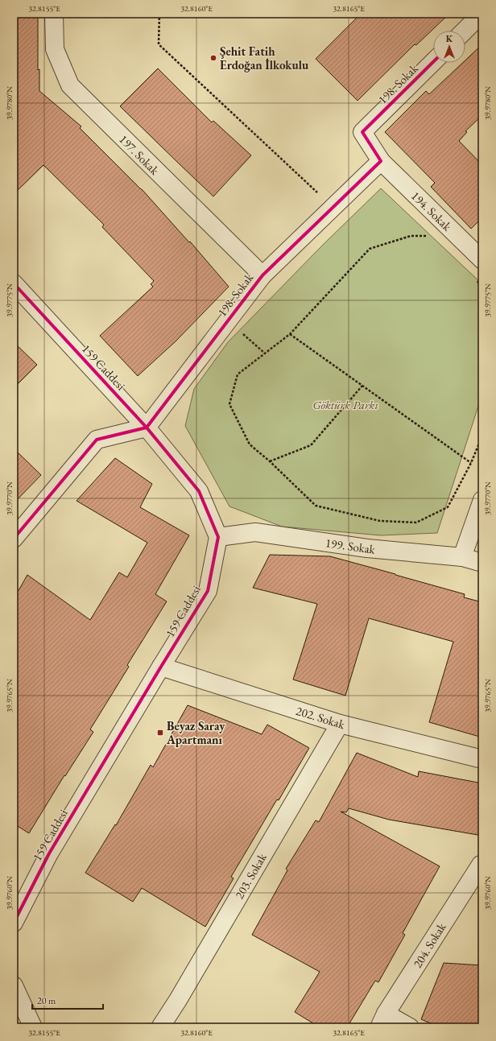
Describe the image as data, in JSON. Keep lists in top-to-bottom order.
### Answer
{
  "streets": {
    "street": [
      "198. Sokak",
      "197. Sokak",
      "194. Sokak",
      "159 Caddesi",
      "199. Sokak",
      "202. Sokak",
      "203. Sokak",
      "204. Sokak"
    ]
  },
  "crossings": [
    ["198. Sokak", "197. Sokak"],
    ["198. Sokak", "194. Sokak"],
    ["198. Sokak", "159 Caddesi"],
    ["159 Caddesi", "199. Sokak"],
    ["159 Caddesi", "202. Sokak"],
    ["202. Sokak", "203. Sokak"]
  ],
  "parks": ["Göktürk Parkı"],
  "places": {
    "other": ["Şehit Fatih Erdoğan İlkokulu"],
    "transit": ["Beyaz Saray Apartmanı"]
  },
  "scale_bar": "20 m",
  "north": "top",
  "coordinates": [
    "32.8155°E",
    "32.8160°E",
    "32.8165°E",
    "39.9780°N",
    "39.9775°N",
    "39.9770°N",
    "39.9765°N",
    "39.9760°N"
  ]
}
